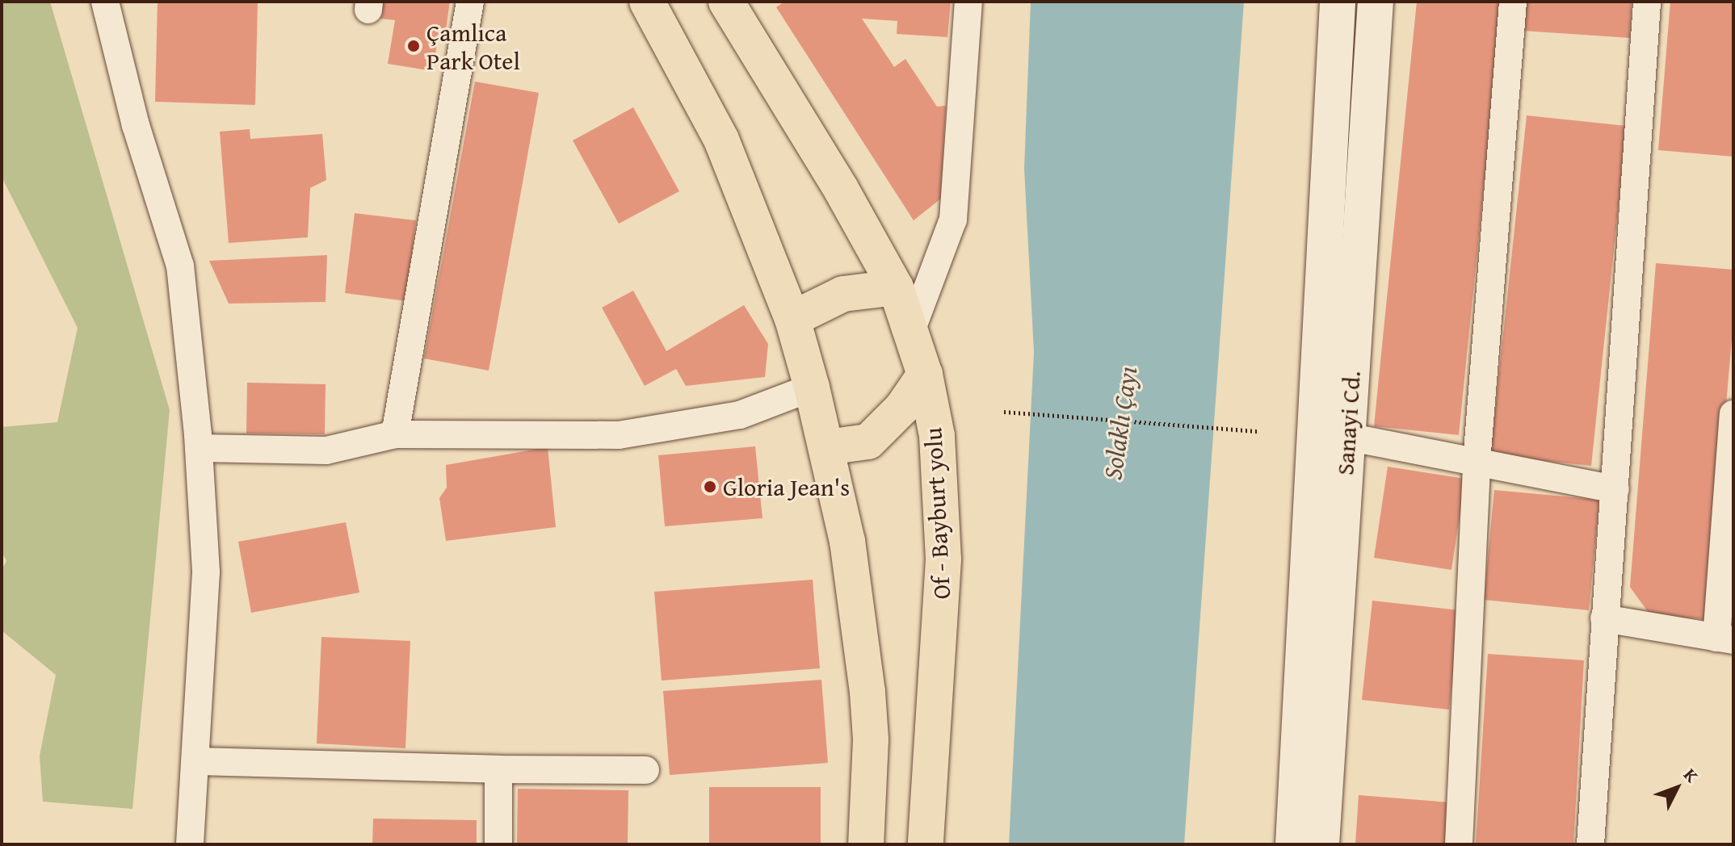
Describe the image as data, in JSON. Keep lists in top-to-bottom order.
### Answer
{
  "streets": {
    "highway": ["Of - Bayburt yolu"],
    "street": ["Sanayi Cd."]
  },
  "water": ["Solaklı Çayı"],
  "places": ["Çamlıca Park Otel", "Gloria Jean's"],
  "north": "top right"
}
